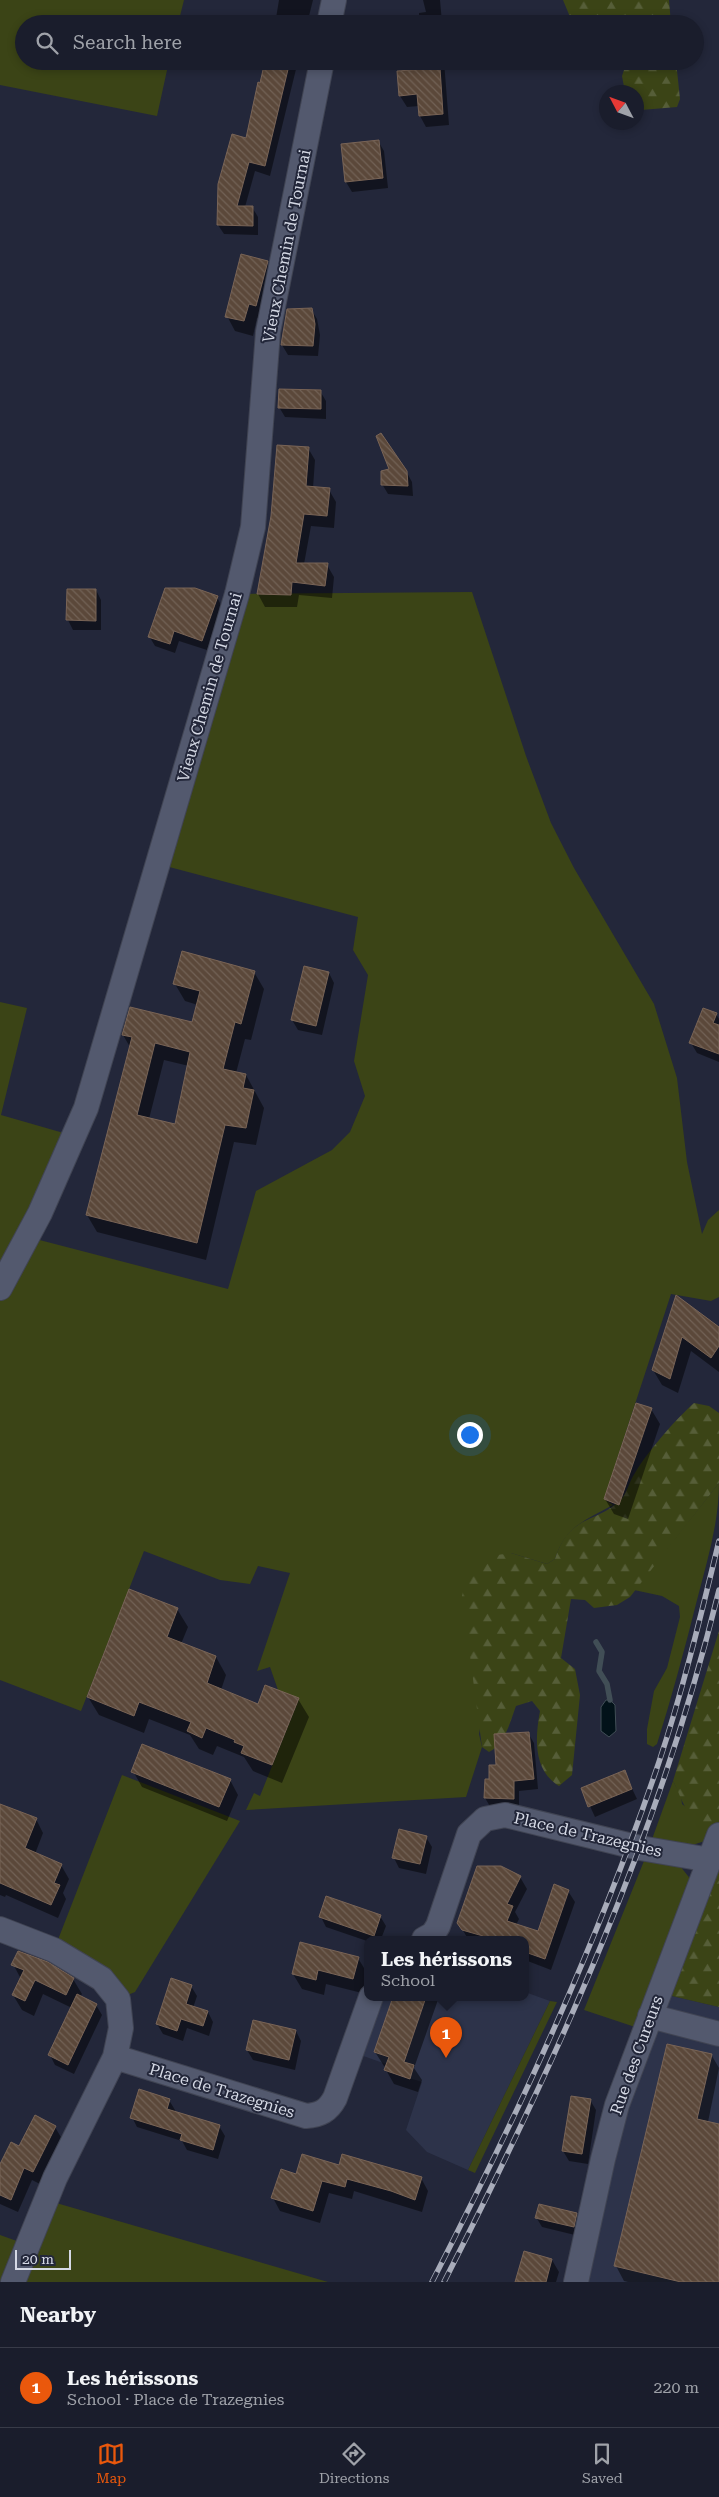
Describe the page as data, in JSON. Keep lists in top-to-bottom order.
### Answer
{
  "streets": {
    "street": ["Vieux Chemin de Tournai", "Place de Trazegnies", "Rue des Cureurs"]
  },
  "crossings": [
    ["Place de Trazegnies", "Rue des Cureurs"]
  ],
  "scale_bar": "20 m",
  "north": "top left",
  "page": {
    "search": "Search here",
    "popup": ["Les hérissons", "School"],
    "pins": "1",
    "scale": "20 m",
    "heading": "Nearby",
    "list": [
      {
        "mark": "1",
        "name": "Les hérissons",
        "note": "School · Place de Trazegnies",
        "value": "220 m"
      }
    ],
    "nav": ["Map", "Directions", "Saved"]
  }
}
